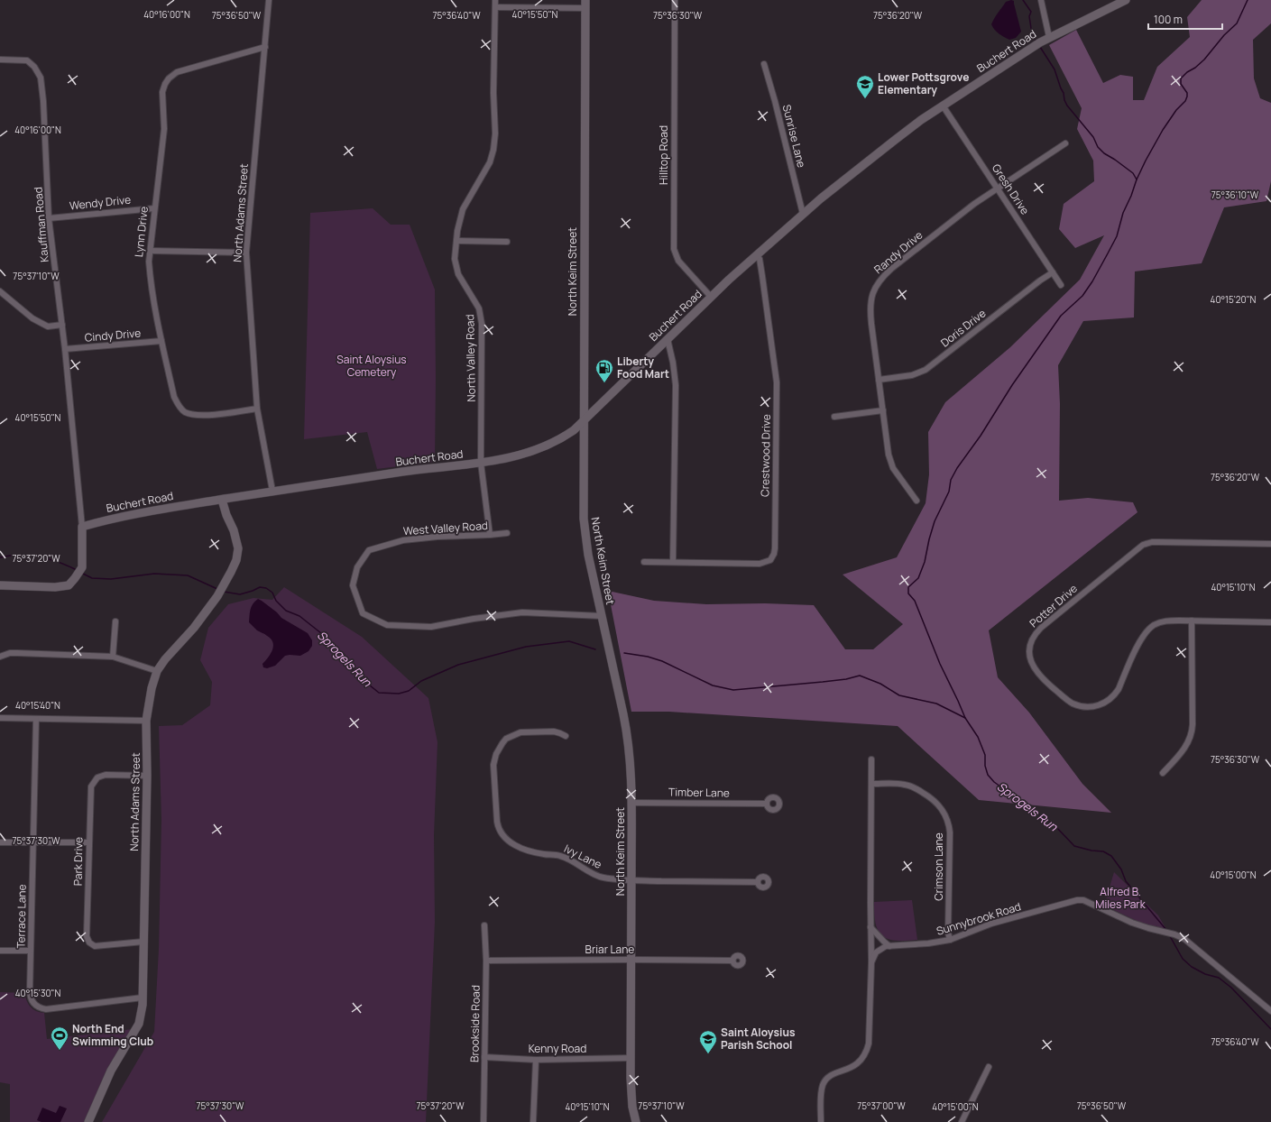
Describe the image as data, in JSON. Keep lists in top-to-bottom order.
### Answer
{
  "streets": {
    "street": [
      "Buchert Road",
      "Sunrise Lane",
      "Hilltop Road",
      "Gresh Drive",
      "Wendy Drive",
      "North Adams Street",
      "Kauffman Road",
      "Lynn Drive",
      "Randy Drive",
      "North Keim Street",
      "Doris Drive",
      "Cindy Drive",
      "North Valley Road",
      "Crestwood Drive",
      "West Valley Road",
      "Potter Drive",
      "Timber Lane",
      "Ivy Lane",
      "Park Drive",
      "Crimson Lane",
      "Terrace Lane",
      "Sunnybrook Road",
      "Briar Lane",
      "Brookside Road",
      "Kenny Road"
    ]
  },
  "crossings": [
    ["Buchert Road", "Sunrise Lane"],
    ["Buchert Road", "Hilltop Road"],
    ["Buchert Road", "Gresh Drive"],
    ["Buchert Road", "North Adams Street"],
    ["Buchert Road", "Kauffman Road"],
    ["Buchert Road", "North Keim Street"],
    ["Buchert Road", "North Valley Road"],
    ["Buchert Road", "Crestwood Drive"],
    ["Gresh Drive", "Randy Drive"],
    ["Gresh Drive", "Doris Drive"],
    ["Wendy Drive", "Kauffman Road"],
    ["Wendy Drive", "Lynn Drive"],
    ["North Adams Street", "Lynn Drive"],
    ["North Adams Street", "Park Drive"],
    ["North Adams Street", "Terrace Lane"],
    ["Kauffman Road", "Cindy Drive"],
    ["Lynn Drive", "Cindy Drive"],
    ["Randy Drive", "Doris Drive"],
    ["North Keim Street", "West Valley Road"],
    ["North Keim Street", "Timber Lane"],
    ["North Keim Street", "Ivy Lane"],
    ["North Keim Street", "Briar Lane"],
    ["North Keim Street", "Kenny Road"],
    ["North Valley Road", "West Valley Road"],
    ["Crimson Lane", "Sunnybrook Road"],
    ["Briar Lane", "Brookside Road"],
    ["Brookside Road", "Kenny Road"]
  ],
  "water": ["Sprogels Run"],
  "parks": ["Saint Aloysius Cemetery", "Alfred B. Miles Park"],
  "places": {
    "school or university": ["Lower Pottsgrove Elementary", "Saint Aloysius Parish School"],
    "fuel station": ["Liberty Food Mart"],
    "sports": ["North End Swimming Club"]
  },
  "scale_bar": "100 m",
  "coordinates": [
    "40°16'00\"N",
    "40°15'50\"N",
    "75°36'50\"W",
    "75°36'40\"W",
    "75°36'30\"W",
    "75°36'20\"W",
    "75°36'10\"W",
    "75°37'10\"W",
    "40°15'20\"N",
    "75°37'20\"W",
    "40°15'10\"N",
    "40°15'40\"N",
    "75°37'30\"W",
    "40°15'00\"N",
    "40°15'30\"N",
    "75°37'00\"W"
  ]
}
